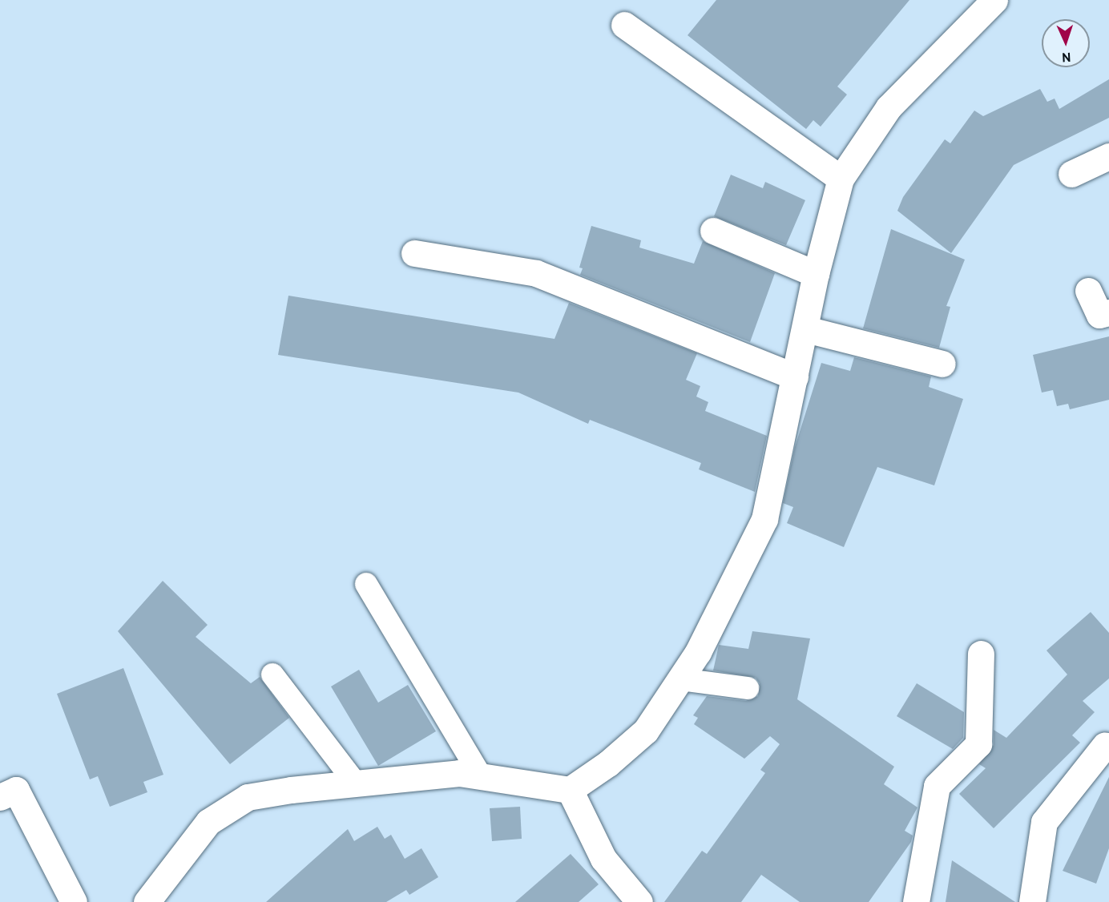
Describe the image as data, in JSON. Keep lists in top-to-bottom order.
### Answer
{
  "north": "bottom"
}
